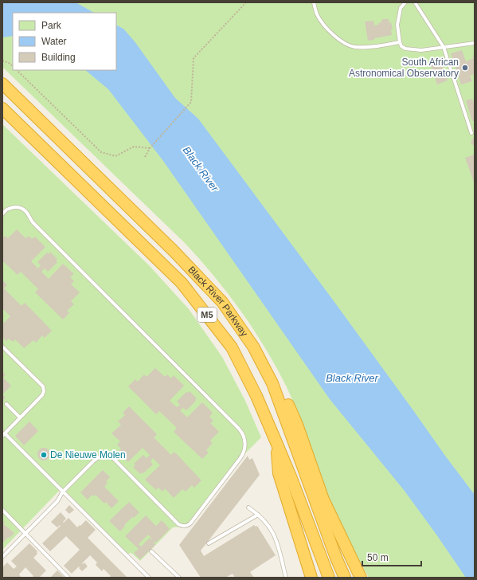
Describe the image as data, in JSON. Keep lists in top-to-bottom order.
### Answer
{
  "streets": {
    "highway": ["Black River Parkway", "M5"]
  },
  "water": ["Black River"],
  "places": ["South African Astronomical Observatory", "De Nieuwe Molen"],
  "legend": ["Park", "Water", "Building"],
  "scale_bar": "50 m"
}
